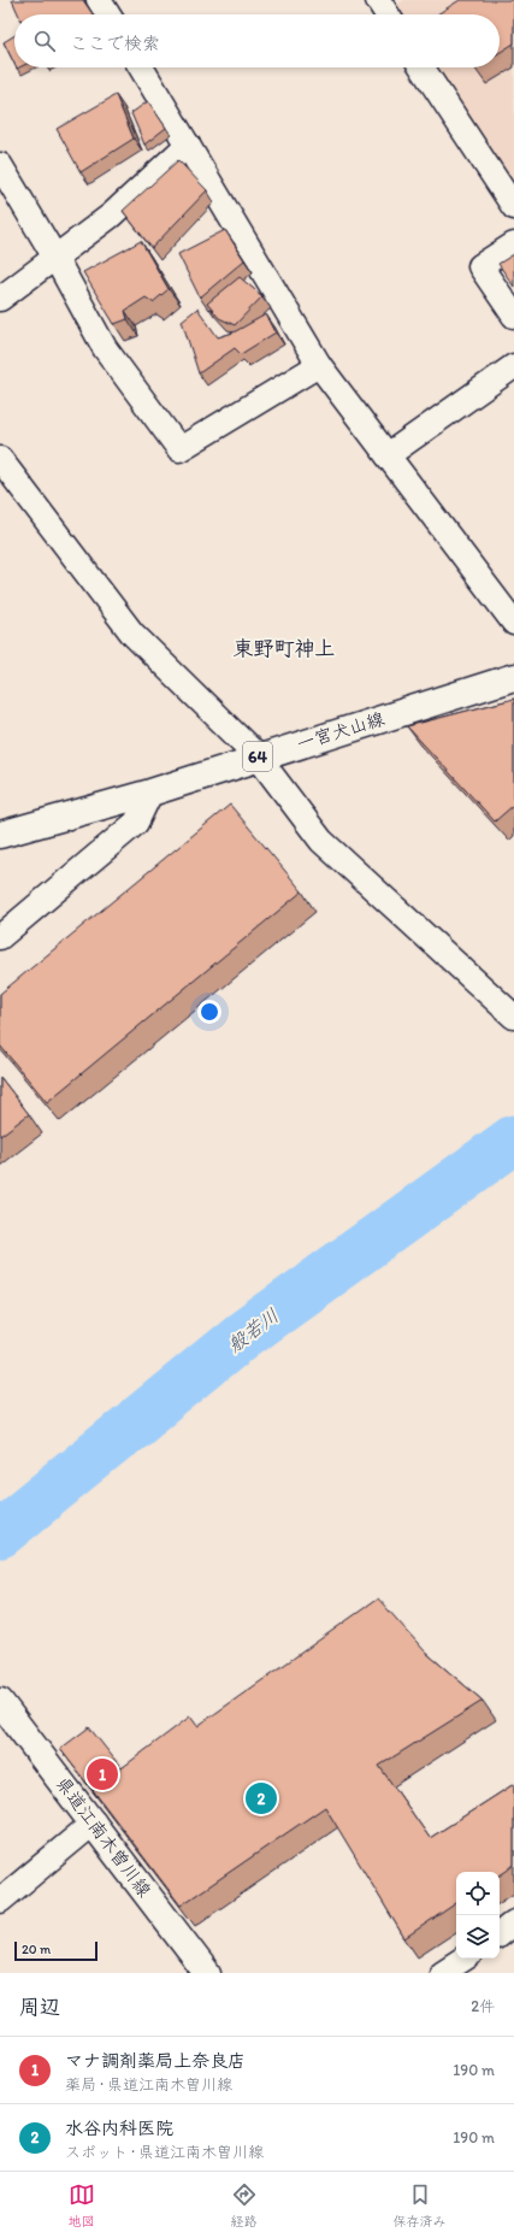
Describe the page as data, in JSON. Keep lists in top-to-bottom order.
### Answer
{
  "streets": {
    "main road": ["一宮犬山線", "64", "県道江南木曽川線"]
  },
  "districts": ["東野町神上"],
  "water": ["般若川"],
  "scale_bar": "20 m",
  "page": {
    "search": "ここで検索",
    "pins": ["1", "2"],
    "scale": "20 m",
    "heading": ["周辺", "2件"],
    "list": [
      {
        "mark": "1",
        "name": "マナ調剤薬局上奈良店",
        "note": "薬局 · 県道江南木曽川線",
        "value": "190 m"
      },
      {
        "mark": "2",
        "name": "水谷内科医院",
        "note": "スポット · 県道江南木曽川線",
        "value": "190 m"
      }
    ],
    "nav": ["地図", "経路", "保存済み"]
  }
}
